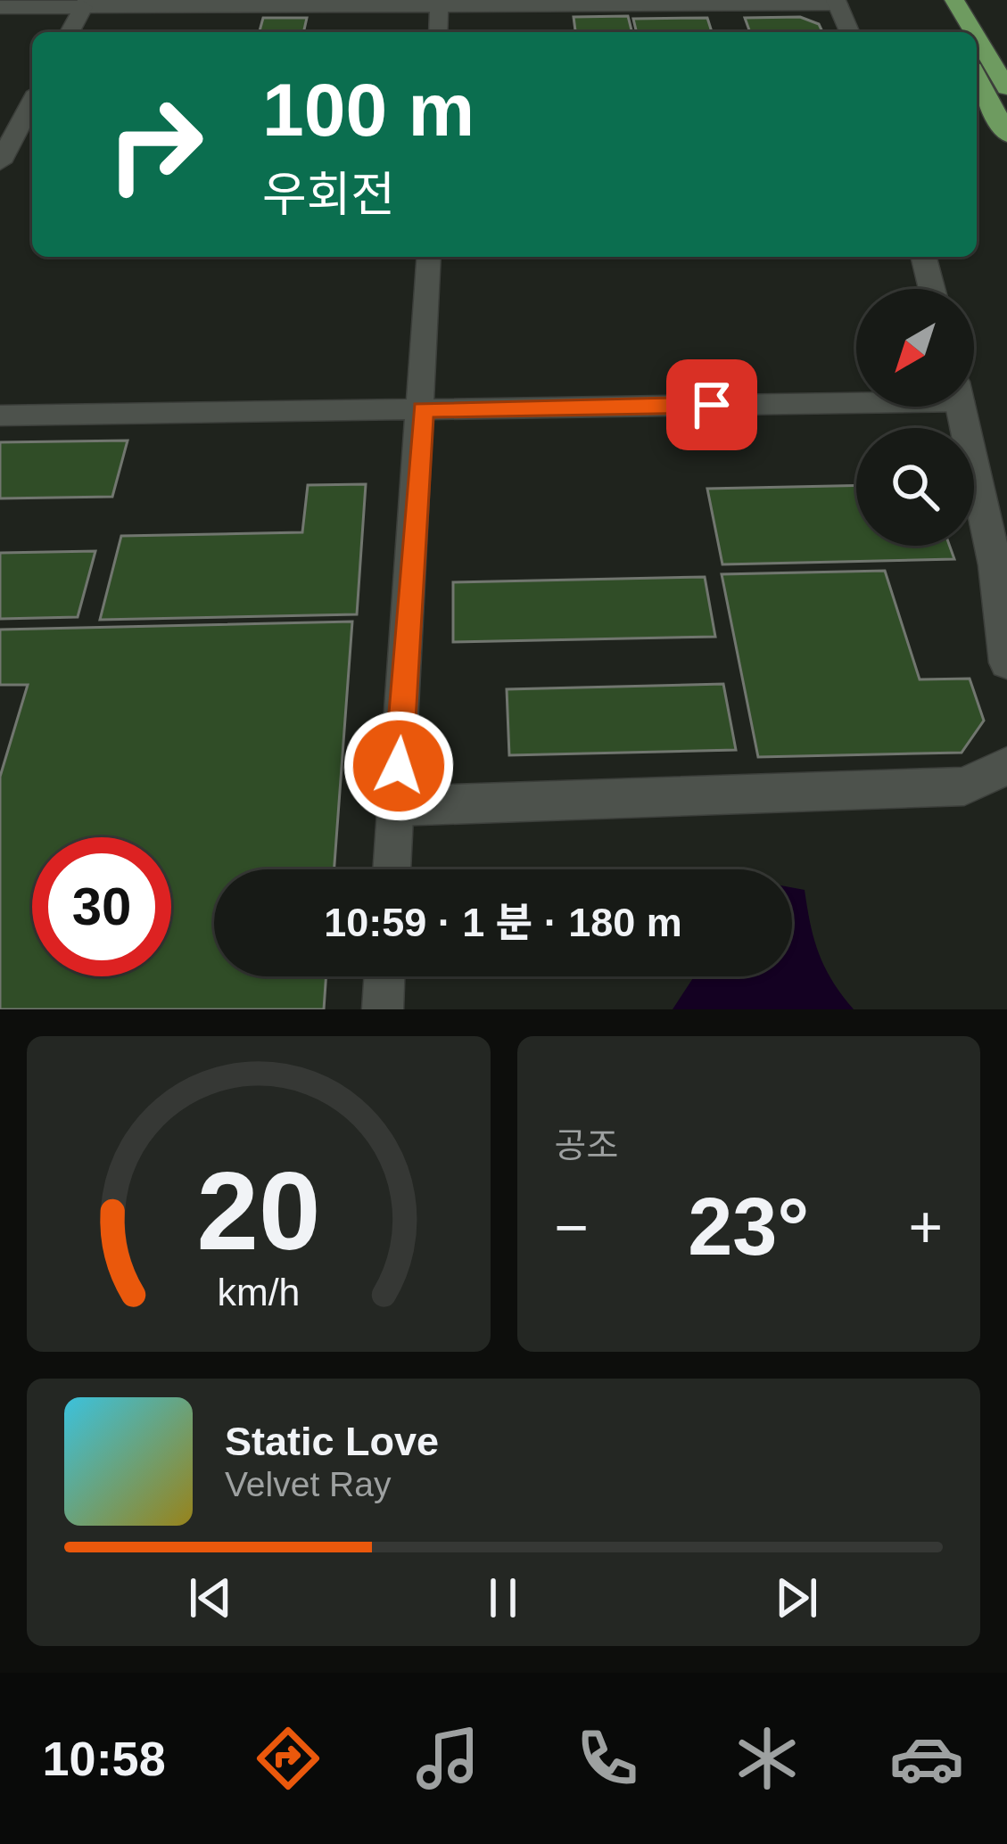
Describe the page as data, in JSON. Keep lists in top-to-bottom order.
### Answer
{
  "north": "bottom left",
  "page": {
    "turn": ["100 m", "우회전"],
    "limit": "30",
    "trip": "10:59 · 1 분 · 180 m",
    "tile": "공조",
    "heat": ["−", "23°", "+"],
    "song": ["Static Love", "Velvet Ray"],
    "tabs": "10:58",
    "gauge": ["20", "km/h"]
  }
}
